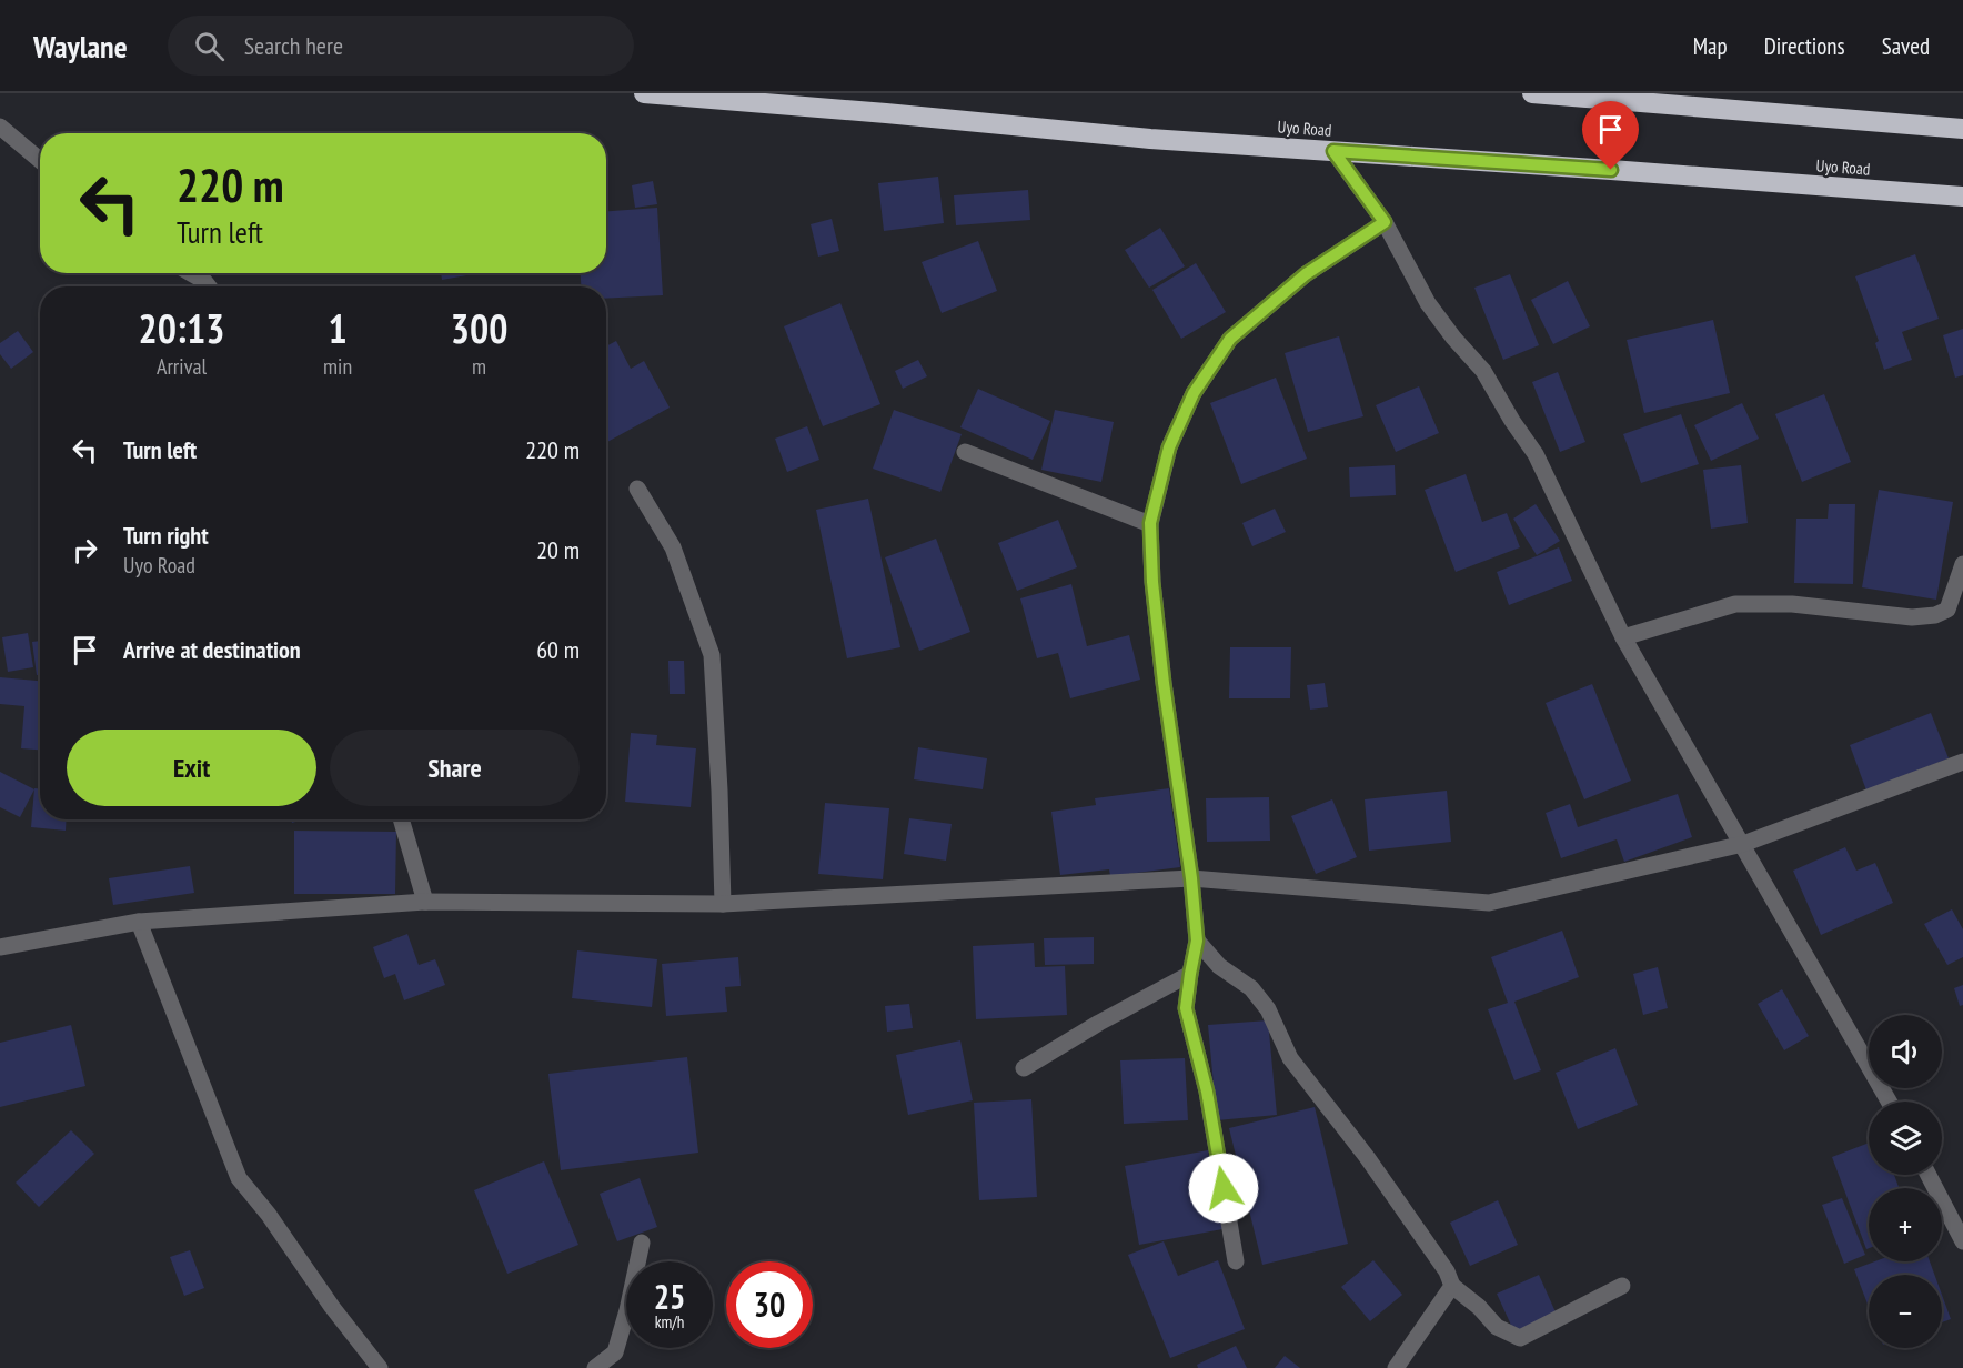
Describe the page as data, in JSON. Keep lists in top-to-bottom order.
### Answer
{
  "streets": {
    "highway": ["Uyo Road"]
  },
  "page": {
    "header": "Waylane",
    "search": "Search here",
    "nav": ["Map", "Directions", "Saved"],
    "turn": ["220 m", "Turn left"],
    "eta": [
      "20:13",
      "Arrival",
      "1",
      "min",
      "300",
      "m"
    ],
    "list": [
      {
        "name": "Turn left",
        "value": "220 m"
      },
      {
        "name": "Turn right",
        "note": "Uyo Road",
        "value": "20 m"
      },
      {
        "name": "Arrive at destination",
        "value": "60 m"
      }
    ],
    "buttons": ["Exit", "Share"],
    "map_buttons": ["+", "−"],
    "speed": "25 km/h",
    "limit": "30"
  }
}
